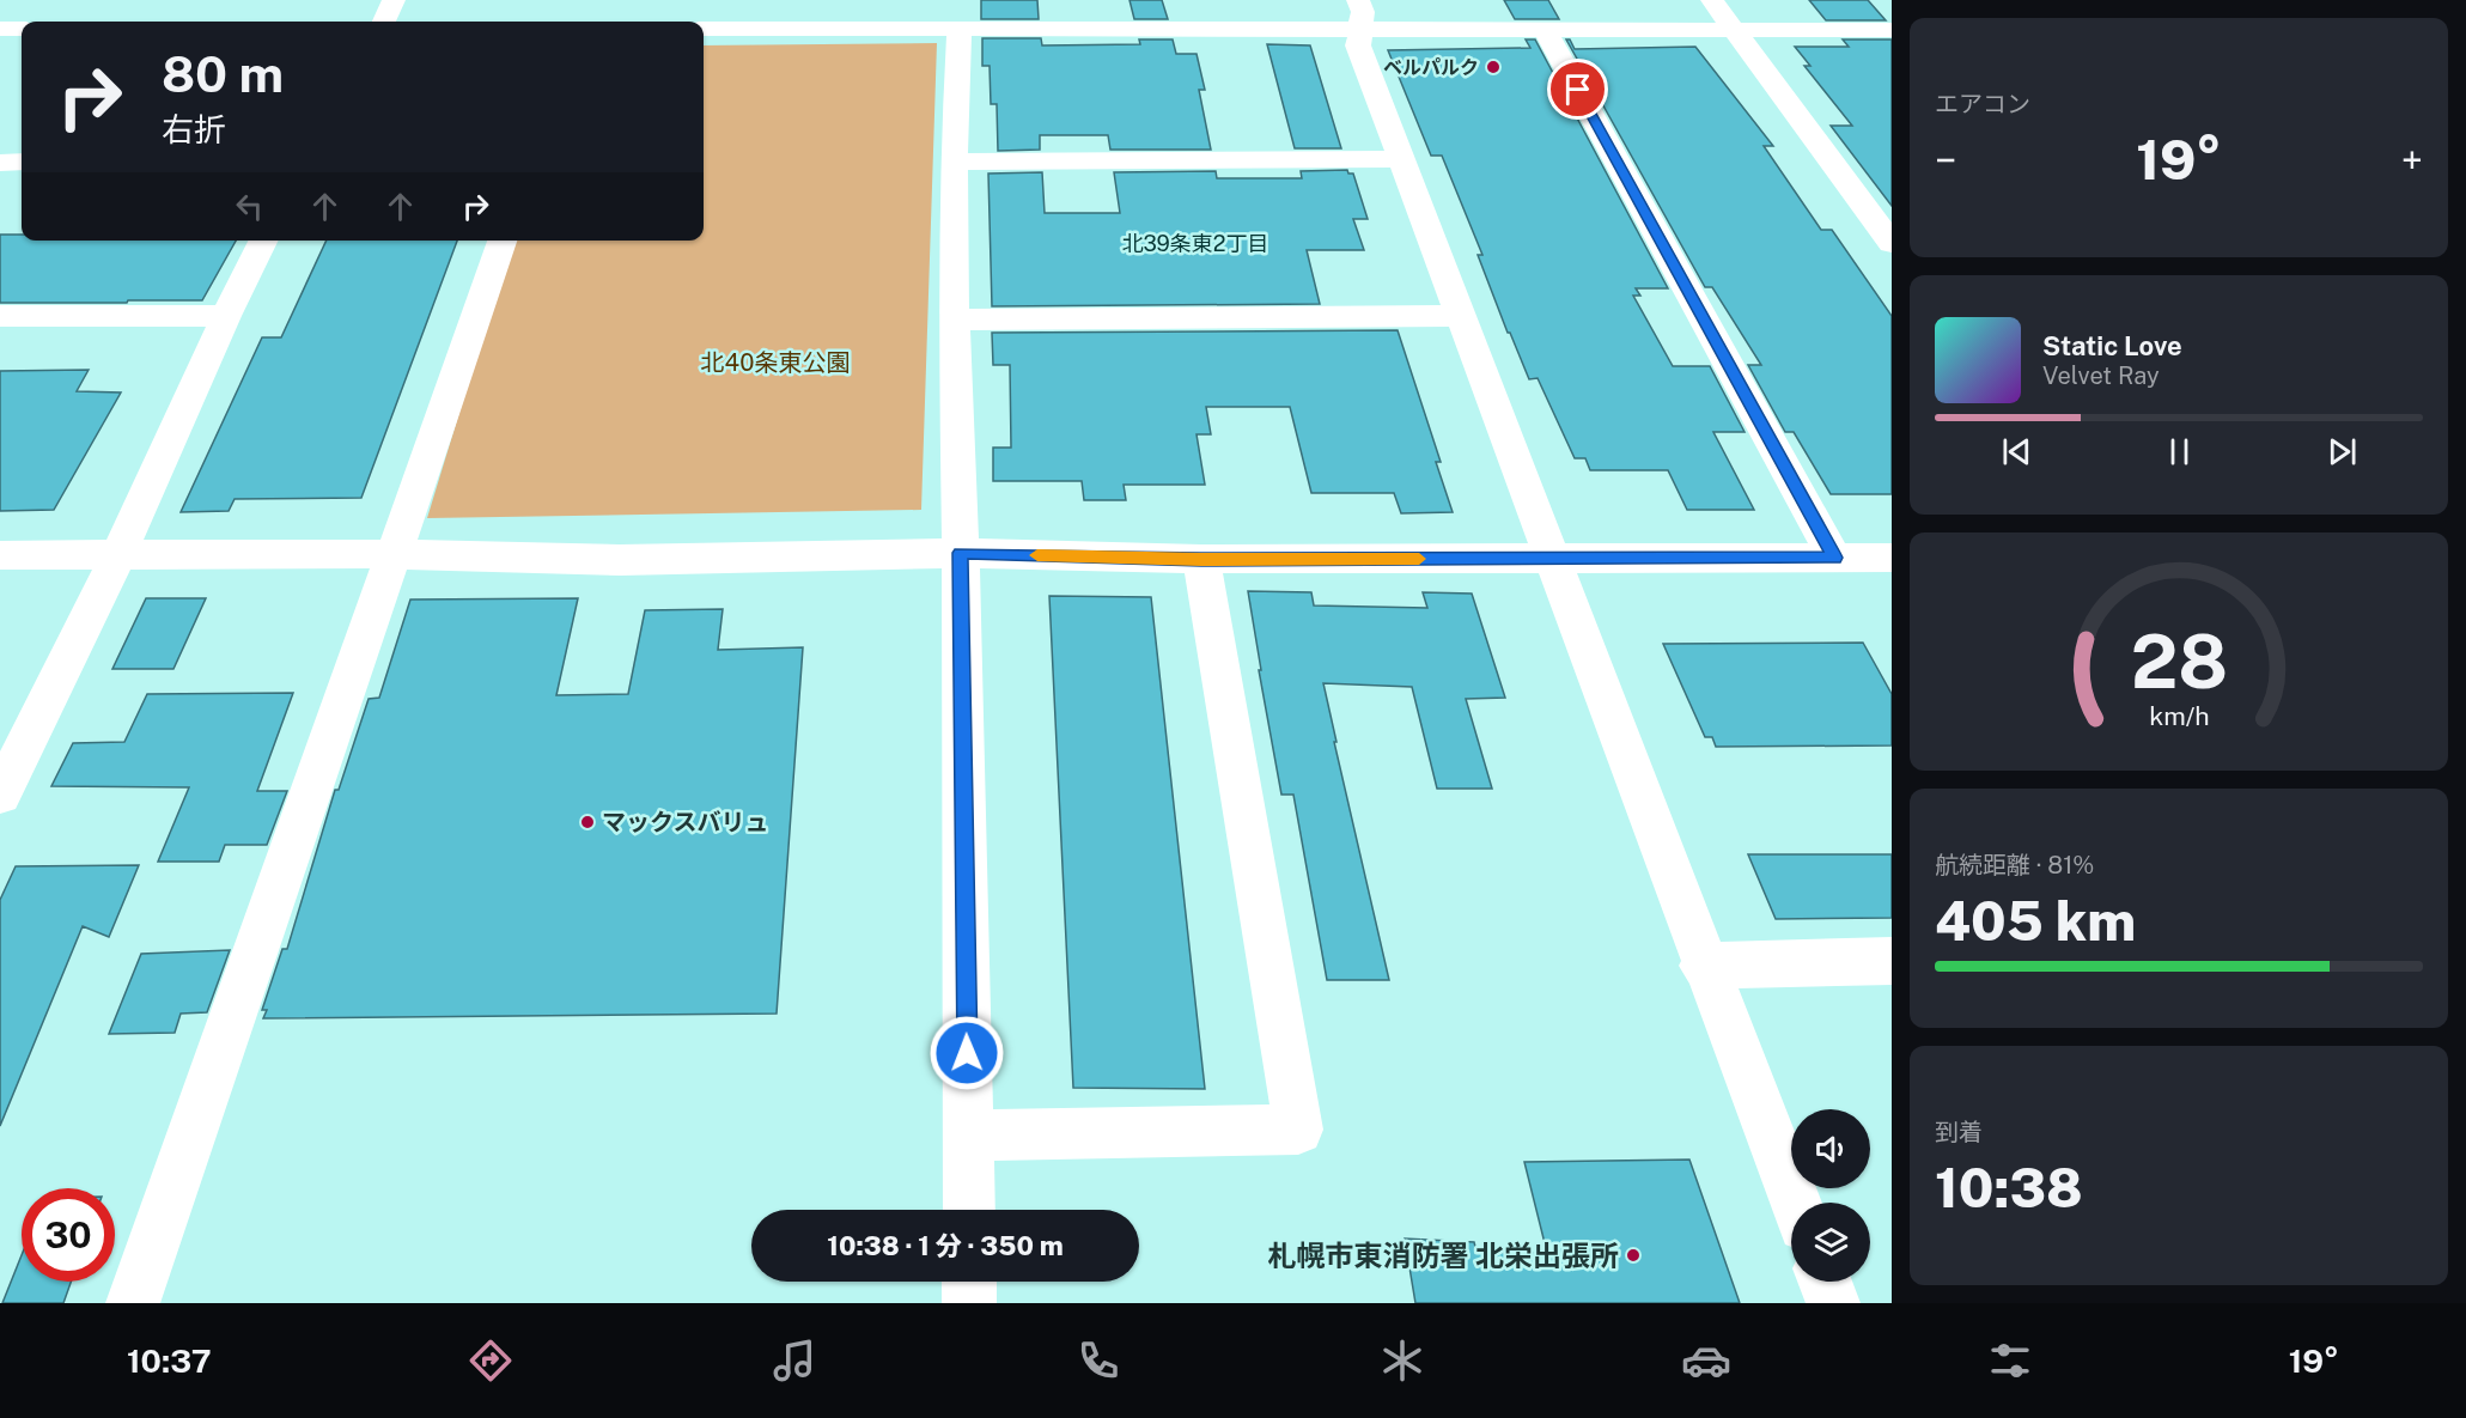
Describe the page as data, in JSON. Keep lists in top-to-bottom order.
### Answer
{
  "districts": ["北39条東2丁目"],
  "parks": ["北40条東公園"],
  "places": ["ベルパルク", "マックスバリュ", "札幌市東消防署 北栄出張所"],
  "page": {
    "tile": [
      "エアコン",
      ["航続距離 · 81%", "405 km"],
      ["到着", "10:38"]
    ],
    "turn": ["80 m", "右折"],
    "heat": ["−", "19°", "+"],
    "song": ["Static Love", "Velvet Ray"],
    "limit": "30",
    "trip": "10:38 · 1 分 · 350 m",
    "tabs": ["10:37", "19°"],
    "gauge": ["28", "km/h"]
  }
}
